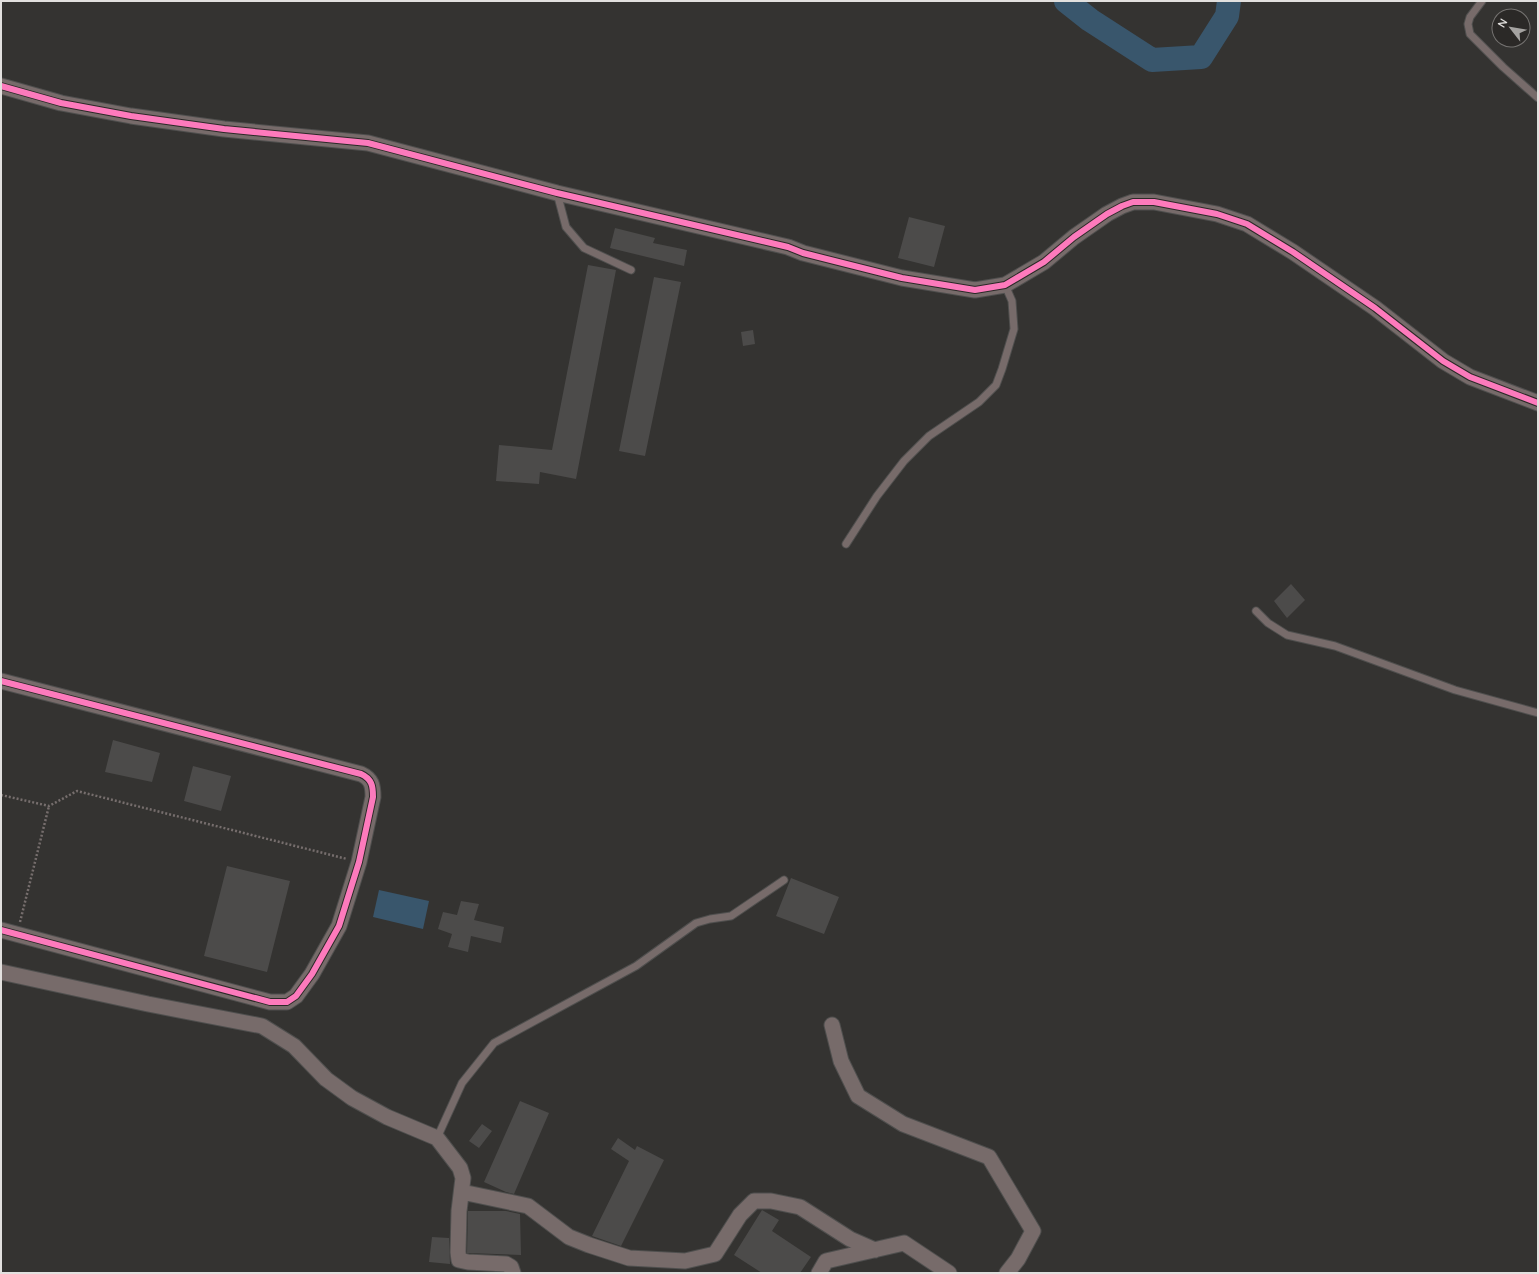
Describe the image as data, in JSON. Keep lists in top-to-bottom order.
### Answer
{
  "north": "top left"
}
